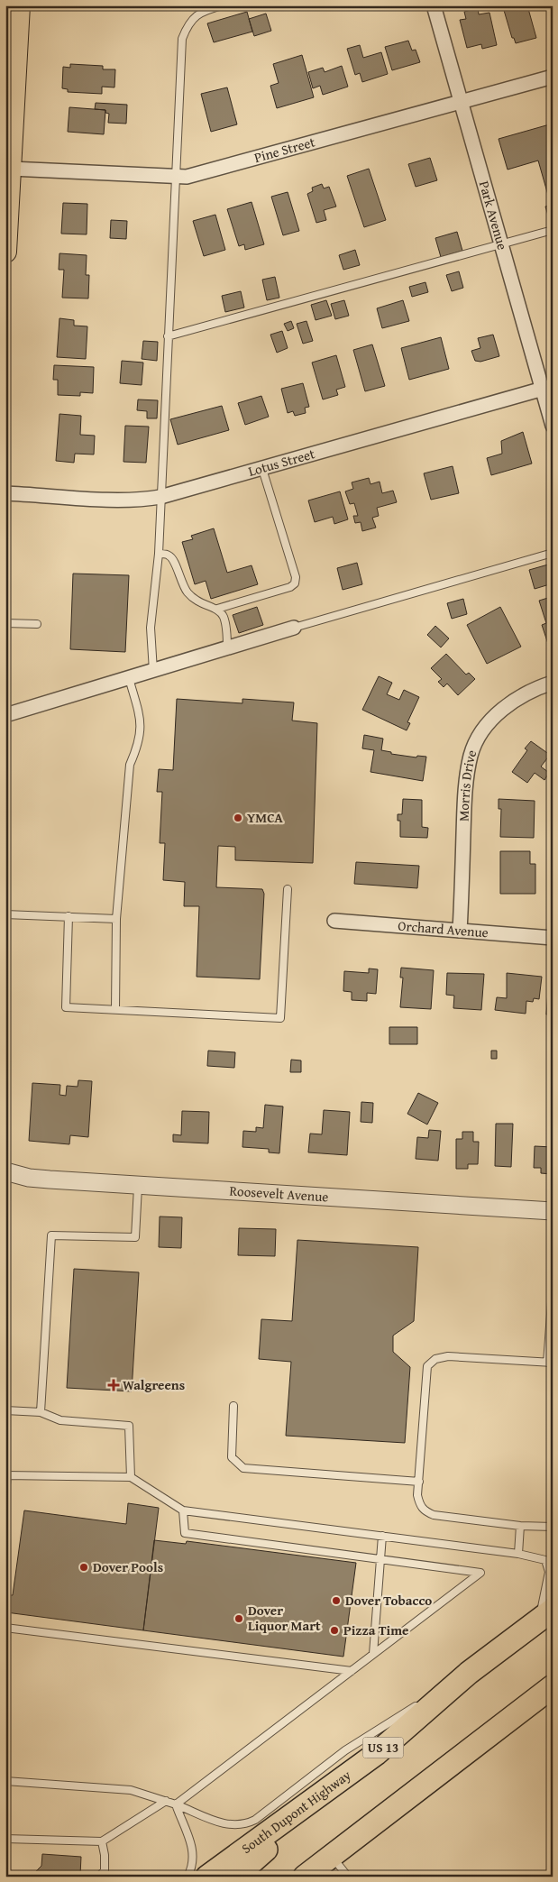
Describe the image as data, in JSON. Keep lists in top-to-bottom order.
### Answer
{
  "streets": {
    "highway": ["US 13", "South Dupont Highway"],
    "street": [
      "Pine Street",
      "Park Avenue",
      "Lotus Street",
      "Morris Drive",
      "Orchard Avenue",
      "Roosevelt Avenue"
    ]
  },
  "crossings": [
    ["Pine Street", "Park Avenue"],
    ["Park Avenue", "Lotus Street"],
    ["Morris Drive", "Orchard Avenue"]
  ],
  "places": {
    "other": [
      "YMCA",
      "Dover Pools",
      "Dover Tobacco",
      "Dover Liquor Mart",
      "Pizza Time"
    ],
    "health": ["Walgreens"]
  }
}
